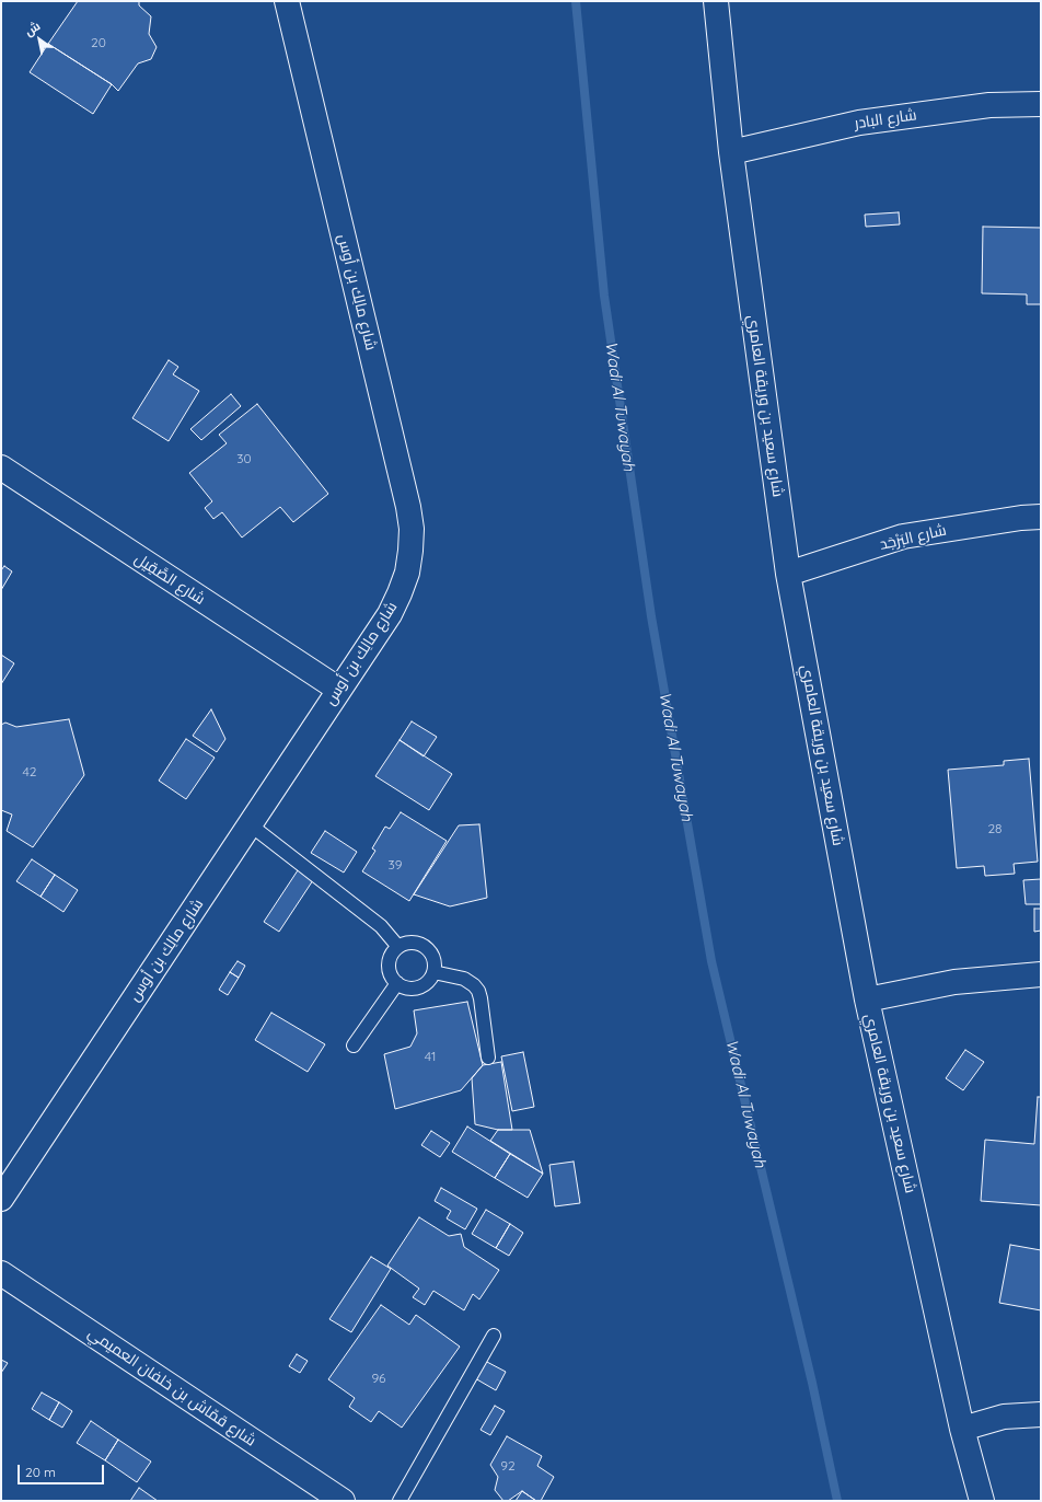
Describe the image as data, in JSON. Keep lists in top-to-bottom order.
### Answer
{
  "streets": {
    "street": [
      "شارع البادر",
      "شارع مالِك بن أوس",
      "شارع سعيد بن وريقة العامري",
      "شارع البَرْجَد",
      "شارع الصَّقِيل",
      "شارع قمّاش بن خلفان العميمي"
    ]
  },
  "crossings": [
    ["شارع البادر", "شارع سعيد بن وريقة العامري"],
    ["شارع مالِك بن أوس", "شارع الصَّقِيل"],
    ["شارع سعيد بن وريقة العامري", "شارع البَرْجَد"]
  ],
  "water": ["Wadi Al Tuwayah"],
  "house_numbers": [
    "20",
    "30",
    "42",
    "28",
    "39",
    "41",
    "96",
    "92"
  ],
  "scale_bar": "20 m",
  "north": "top left"
}
